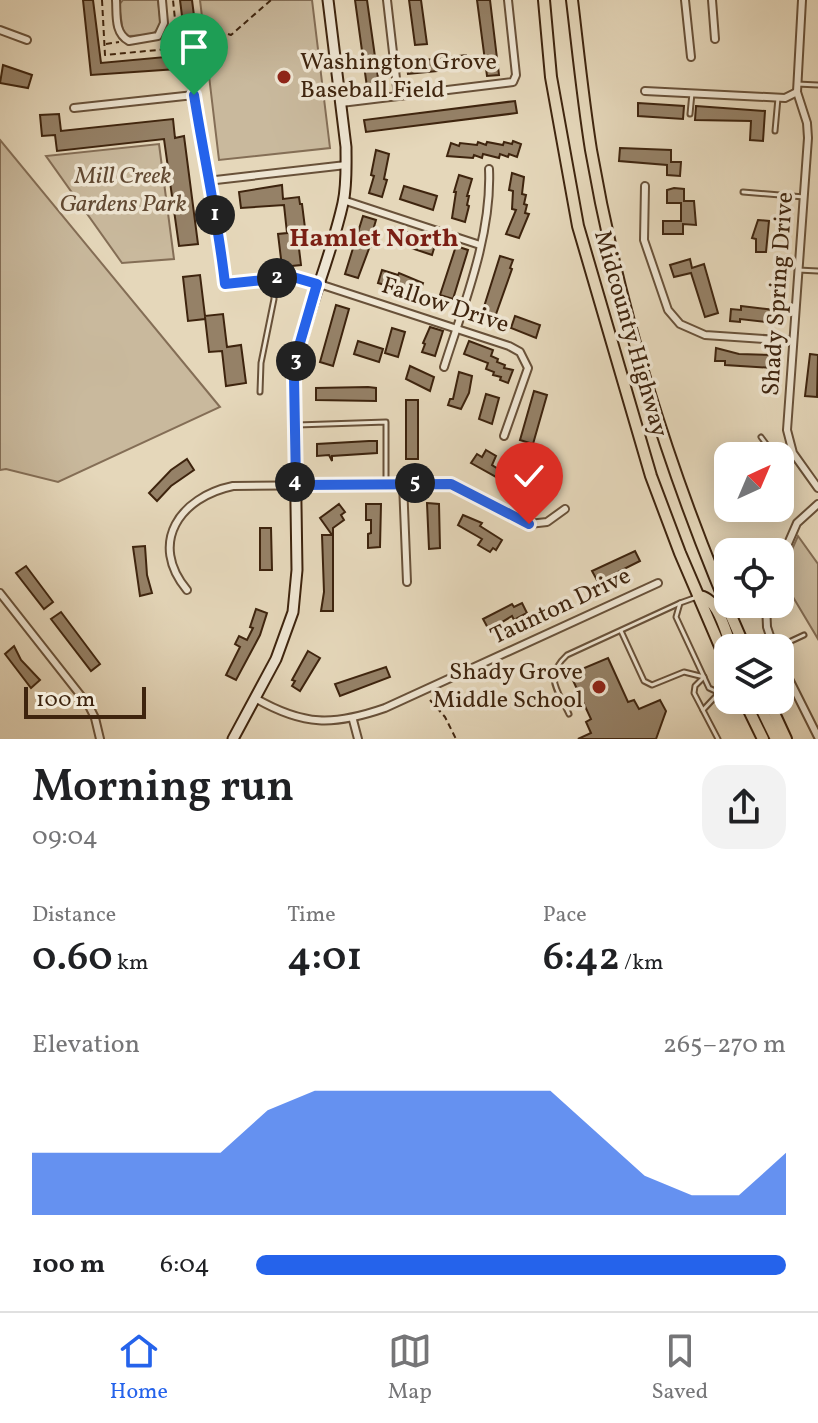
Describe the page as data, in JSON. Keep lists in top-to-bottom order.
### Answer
{
  "streets": {
    "main road": ["Midcounty Highway"],
    "street": ["Shady Spring Drive", "Fallow Drive", "Taunton Drive"]
  },
  "districts": ["Hamlet North"],
  "parks": ["Mill Creek Gardens Park"],
  "places": ["Washington Grove Baseball Field", "Shady Grove Middle School"],
  "scale_bar": "100 m",
  "north": "top right",
  "page": {
    "pins": [
      "1",
      "2",
      "3",
      "4",
      "5"
    ],
    "scale": "100 m",
    "heading": ["Morning run", "09:04"],
    "stats": [
      ["Distance", "0.60 km"],
      ["Time", "4:01"],
      ["Pace", "6:42 /km"]
    ],
    "chart": ["Elevation", "265–270 m"],
    "list": [
      {
        "name": "100 m",
        "note": "6:04"
      }
    ],
    "tabs": ["Home", "Map", "Saved"]
  }
}
